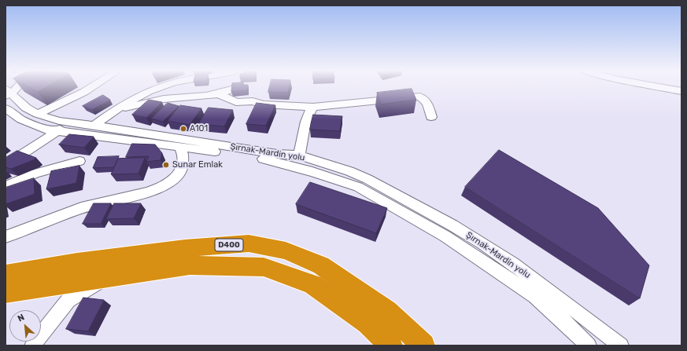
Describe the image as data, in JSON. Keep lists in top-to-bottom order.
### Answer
{
  "streets": {
    "highway": ["D400"],
    "street": ["Şırnak-Mardin yolu"]
  },
  "places": ["A101", "Sunar Emlak"],
  "north": "top left"
}
